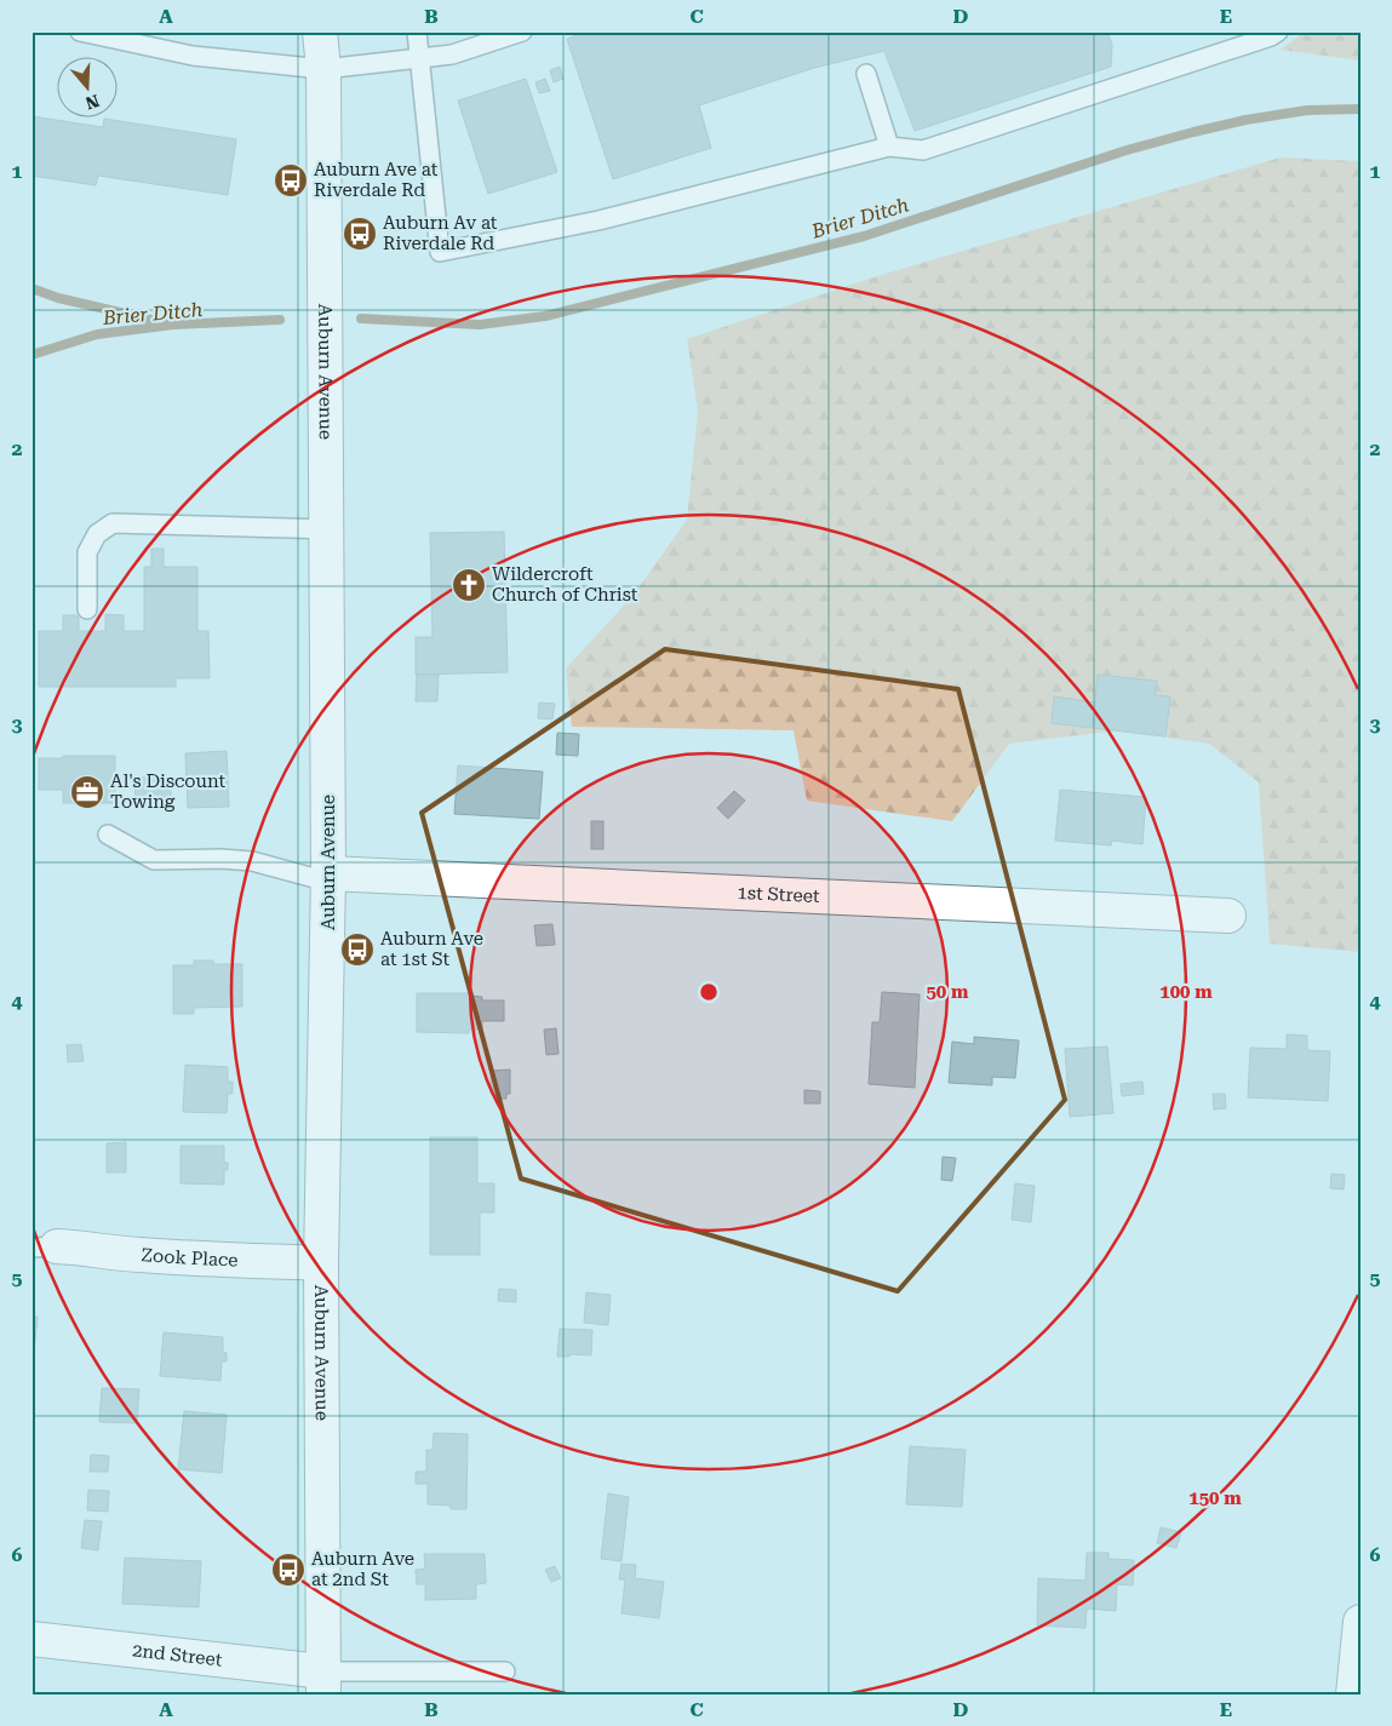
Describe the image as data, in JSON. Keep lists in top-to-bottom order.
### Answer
{
  "streets": {
    "street": [
      "Auburn Avenue",
      "1st Street",
      "Zook Place",
      "2nd Street"
    ]
  },
  "crossings": [
    ["Auburn Avenue", "1st Street"],
    ["Auburn Avenue", "Zook Place"],
    ["Auburn Avenue", "2nd Street"]
  ],
  "water": ["Brier Ditch"],
  "places": {
    "bus stop": [
      "Auburn Ave at Riverdale Rd",
      "Auburn Av at Riverdale Rd",
      "Auburn Ave at 1st St",
      "Auburn Ave at 2nd St"
    ],
    "church": ["Wildercroft Church of Christ"],
    "office": ["Al's Discount Towing"]
  },
  "north": "bottom",
  "grid": {
    "columns": [
      "A",
      "B",
      "C",
      "D",
      "E"
    ],
    "rows": [
      "1",
      "2",
      "3",
      "4",
      "5",
      "6"
    ]
  },
  "rings": ["50 m", "100 m", "150 m"]
}
